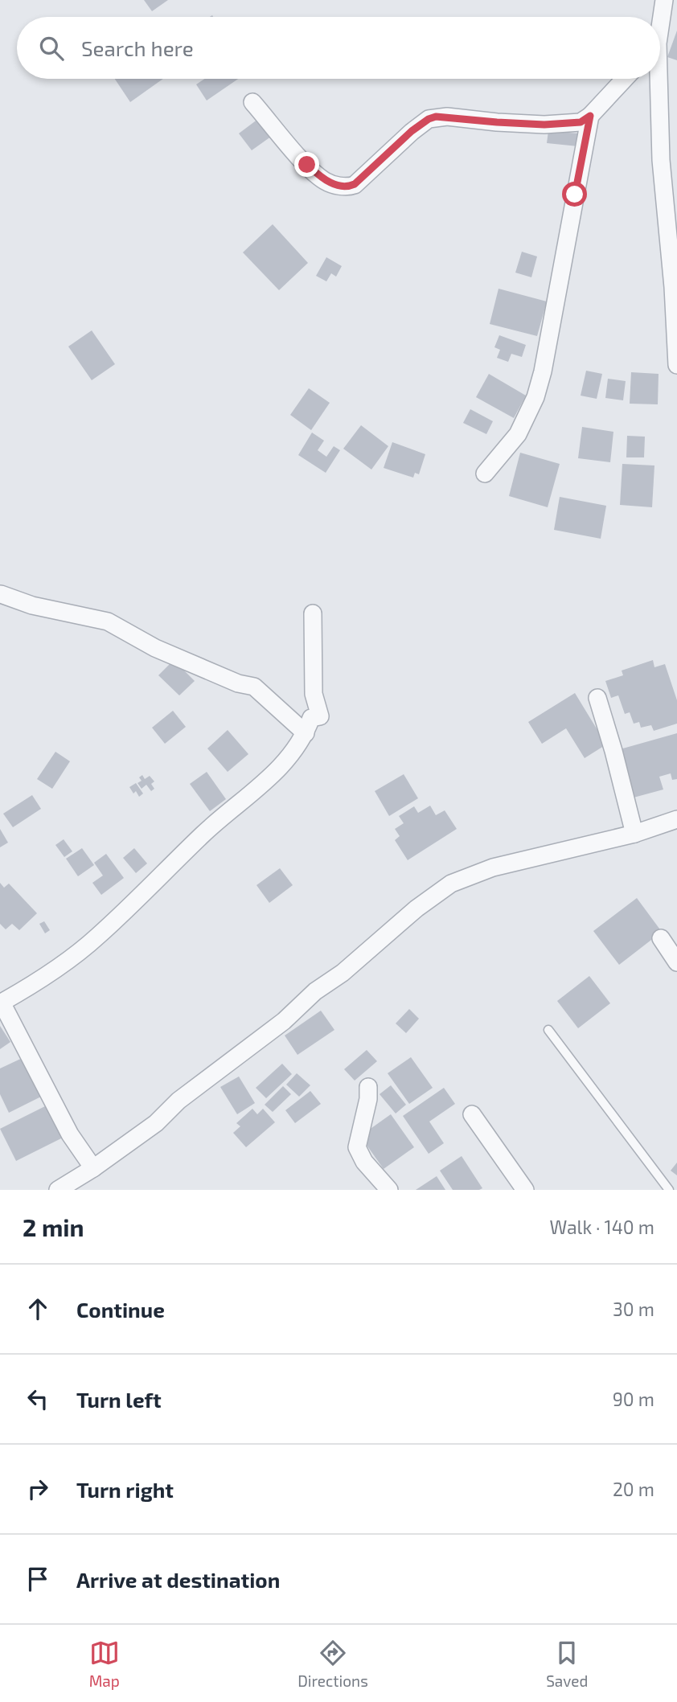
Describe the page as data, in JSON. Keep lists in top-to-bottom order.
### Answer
{
  "page": {
    "search": "Search here",
    "heading": ["2 min", "Walk · 140 m"],
    "list": [
      ["Continue", "30 m"],
      ["Turn left", "90 m"],
      ["Turn right", "20 m"],
      "Arrive at destination"
    ],
    "nav": ["Map", "Directions", "Saved"]
  }
}
